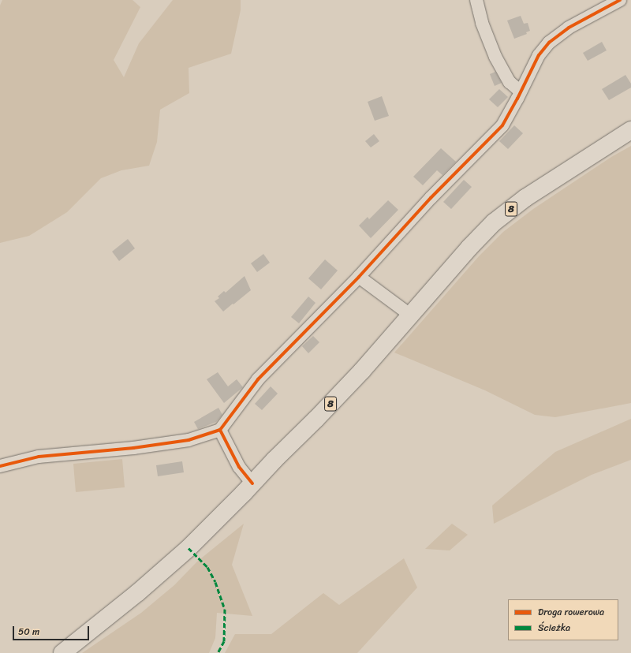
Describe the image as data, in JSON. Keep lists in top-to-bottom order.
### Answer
{
  "streets": {
    "highway": ["8"]
  },
  "legend": ["Droga rowerowa", "Ścieżka"],
  "scale_bar": "50 m"
}
